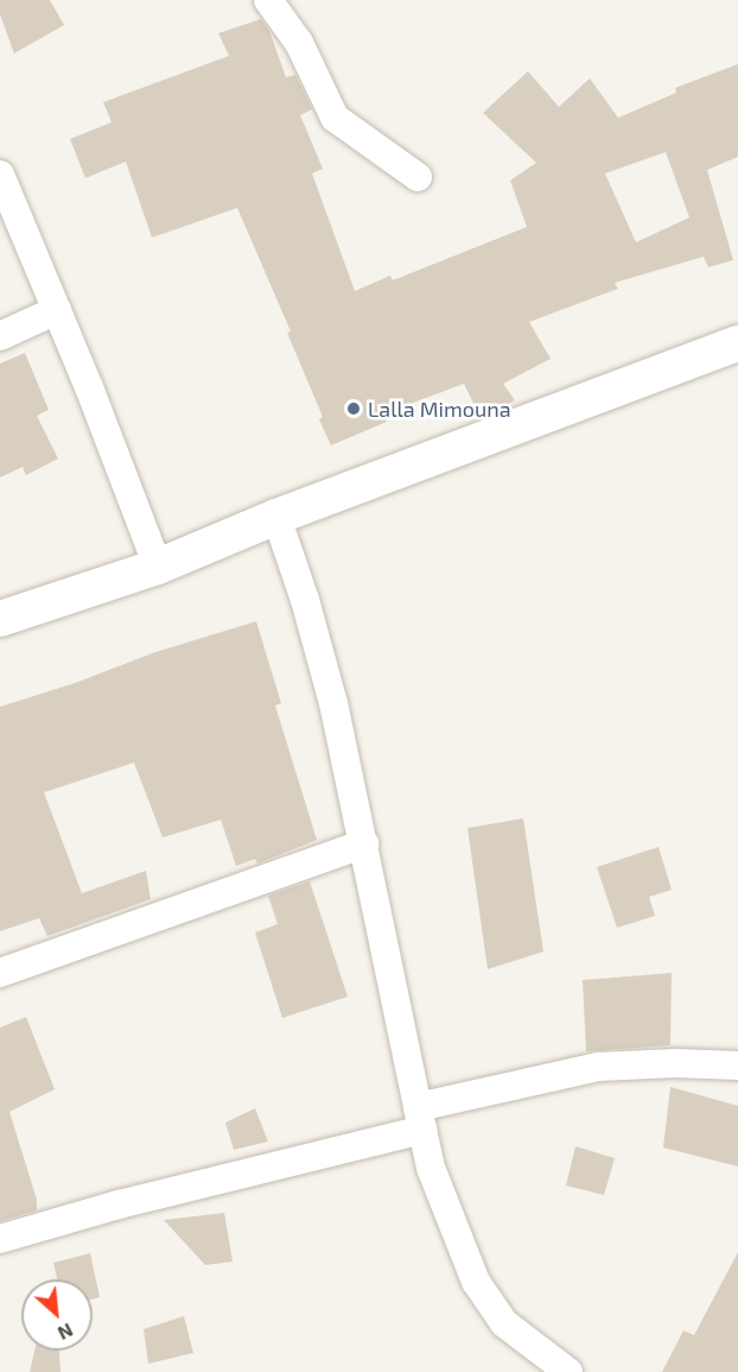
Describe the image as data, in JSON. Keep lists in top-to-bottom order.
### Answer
{
  "places": ["Lalla Mimouna"],
  "north": "bottom right"
}
